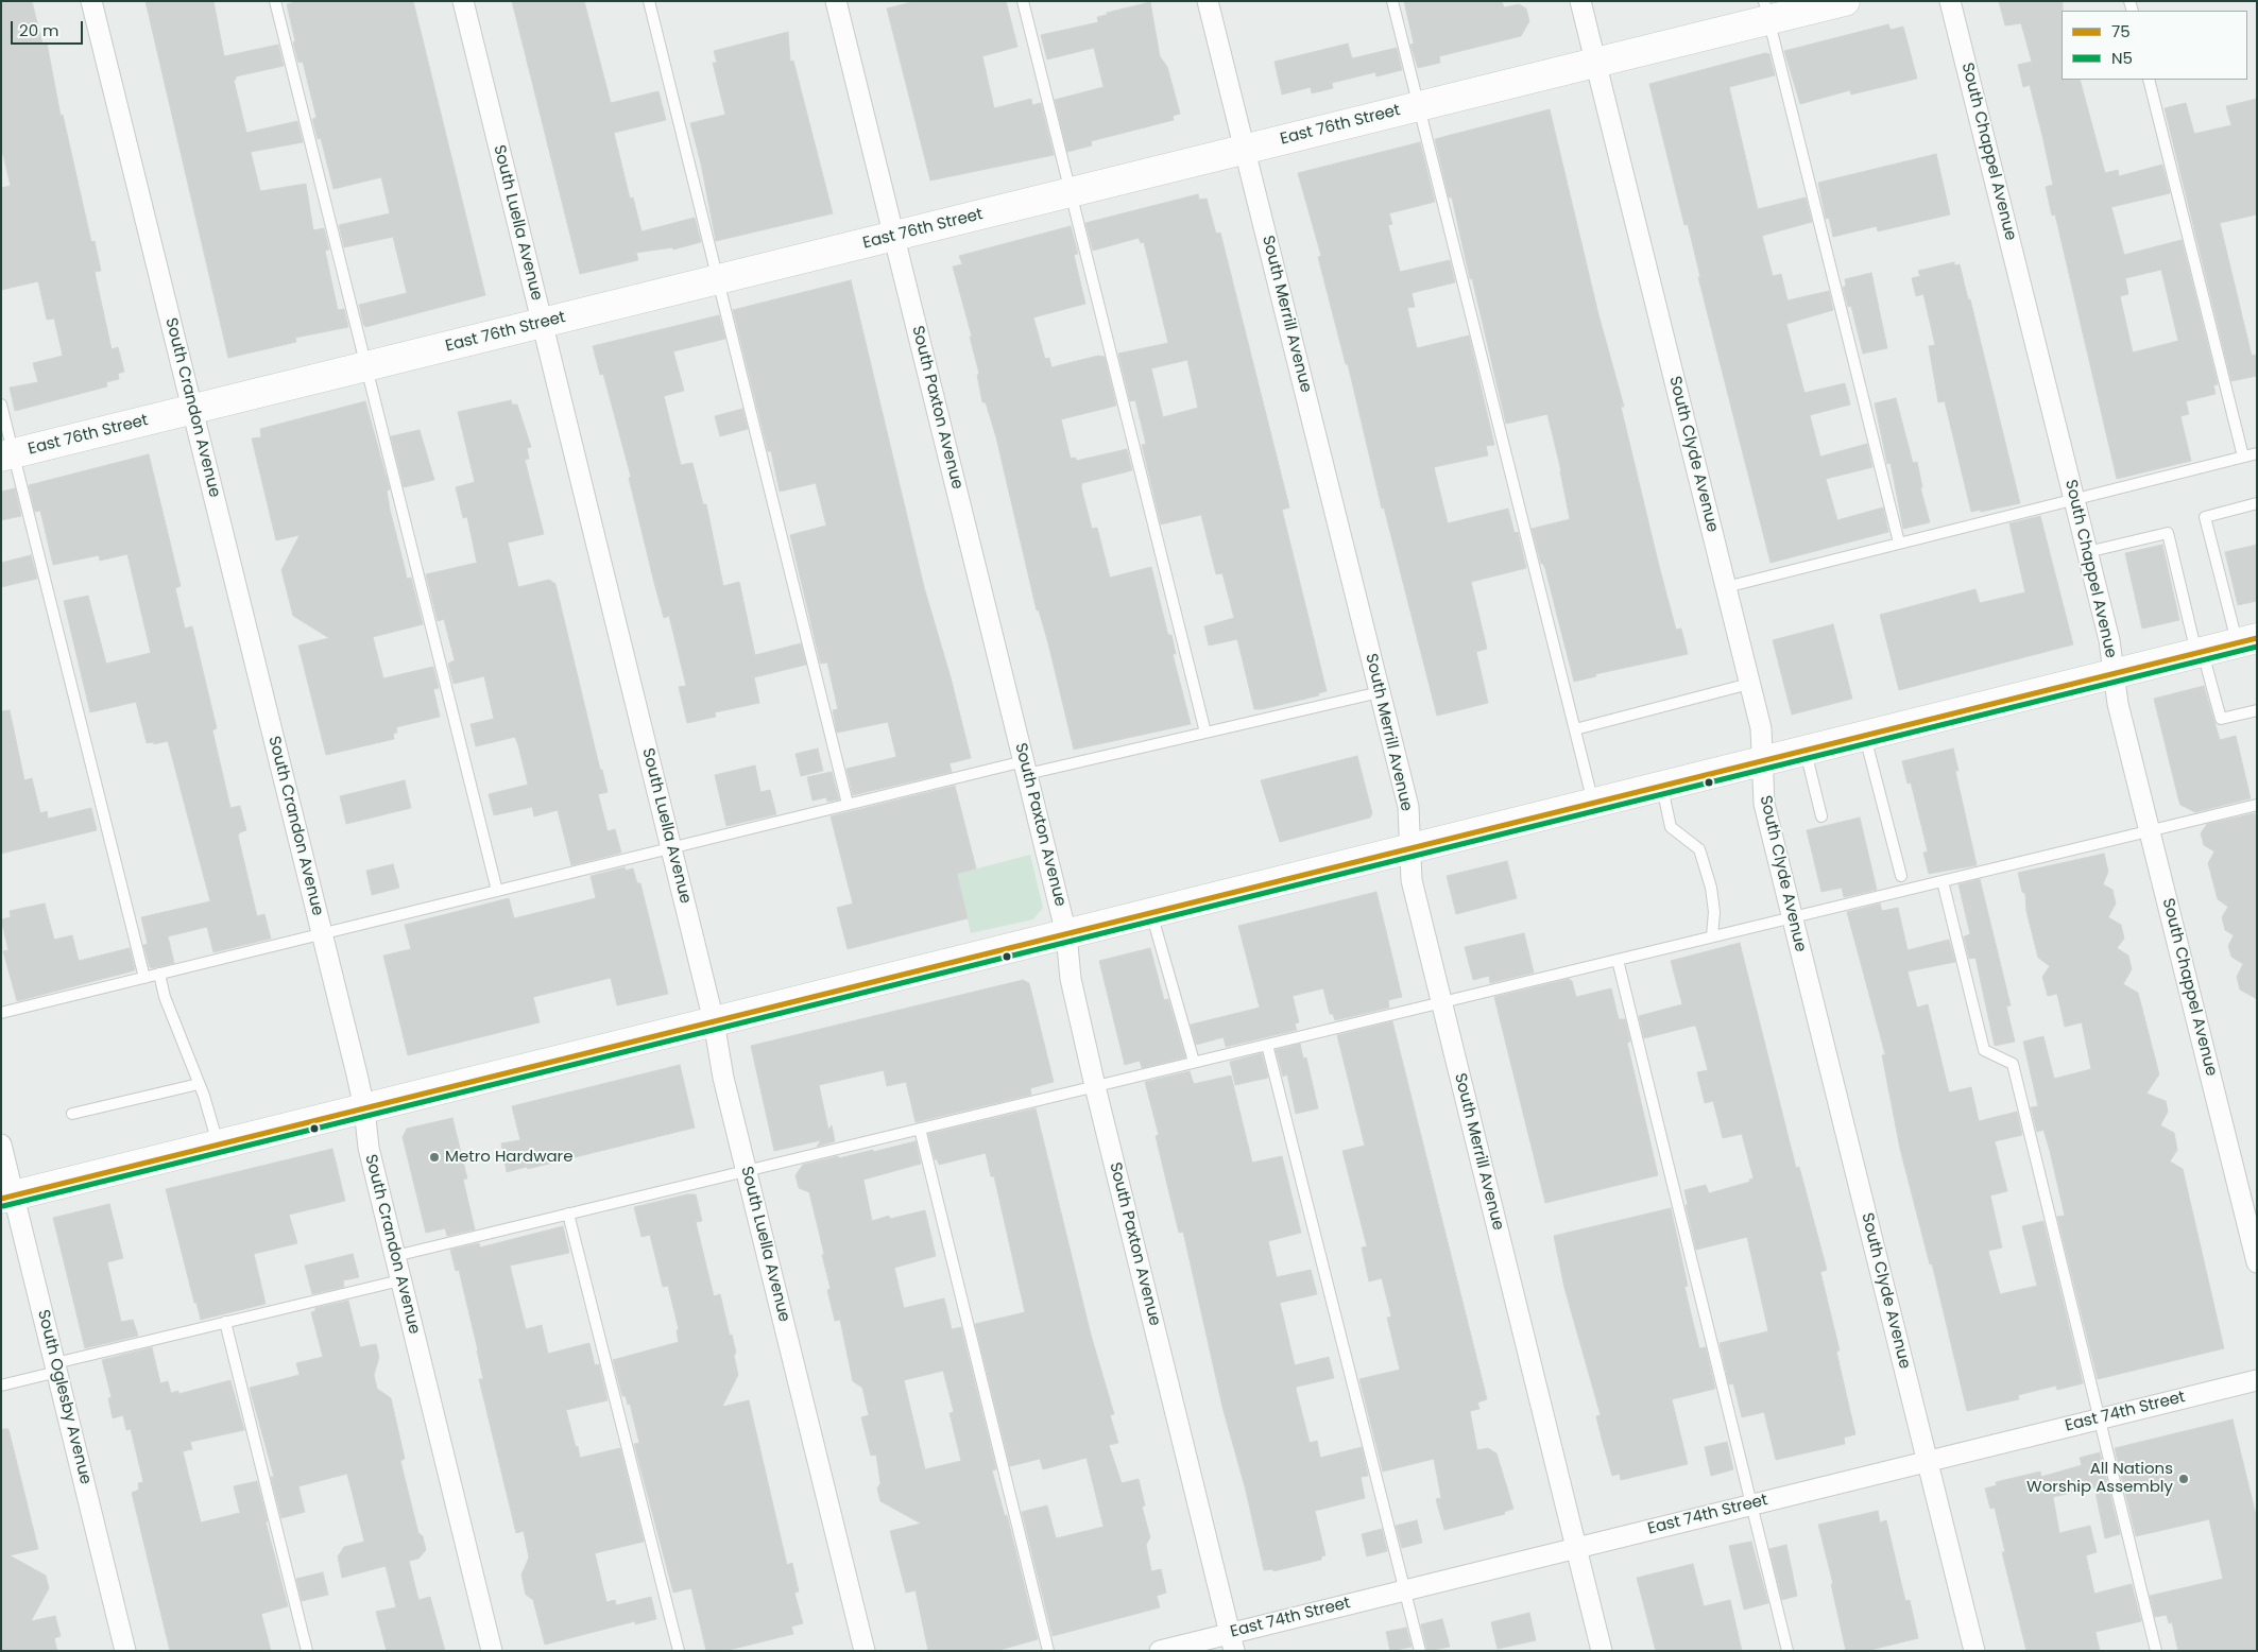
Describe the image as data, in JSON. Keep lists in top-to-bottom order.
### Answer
{
  "streets": {
    "main road": ["East 76th Street"],
    "street": [
      "South Chappel Avenue",
      "South Luella Avenue",
      "South Merrill Avenue",
      "South Crandon Avenue",
      "South Paxton Avenue",
      "South Clyde Avenue",
      "South Oglesby Avenue",
      "East 74th Street"
    ]
  },
  "crossings": [
    ["East 76th Street", "South Luella Avenue"],
    ["East 76th Street", "South Merrill Avenue"],
    ["East 76th Street", "South Crandon Avenue"],
    ["East 76th Street", "South Paxton Avenue"],
    ["East 76th Street", "South Clyde Avenue"],
    ["South Merrill Avenue", "East 74th Street"],
    ["South Paxton Avenue", "East 74th Street"],
    ["South Clyde Avenue", "East 74th Street"]
  ],
  "places": ["Metro Hardware", "All Nations Worship Assembly"],
  "lines": ["transit line 75", "transit line N5"],
  "legend": ["75", "N5"],
  "scale_bar": "20 m"
}
